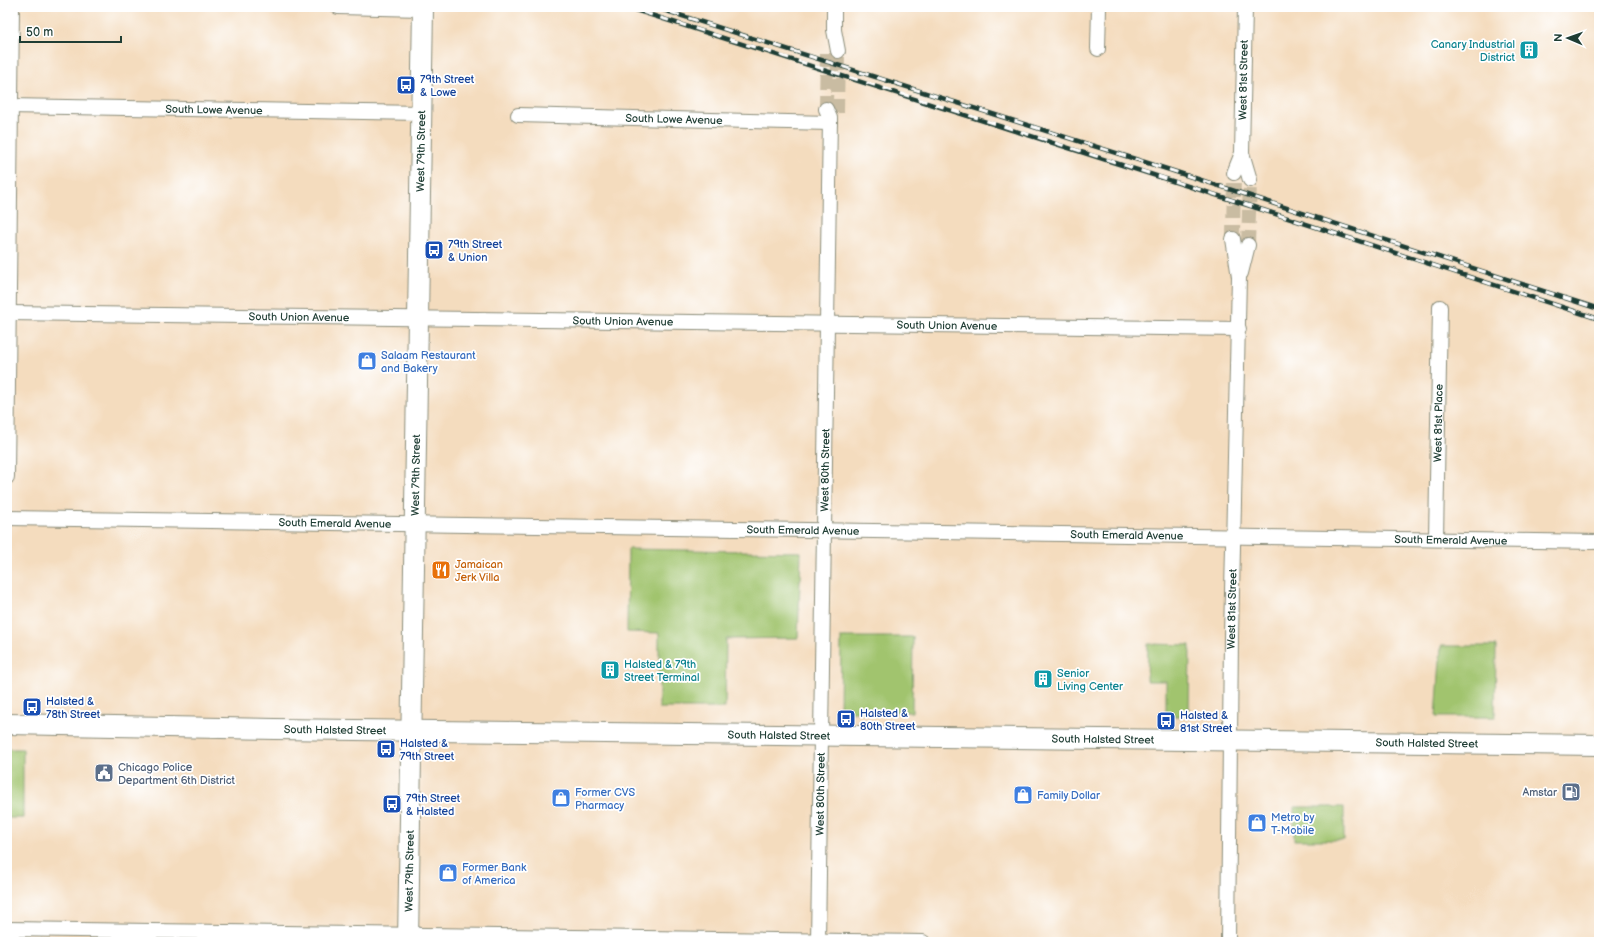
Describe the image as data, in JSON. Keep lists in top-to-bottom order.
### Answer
{
  "streets": {
    "main road": ["West 79th Street", "South Halsted Street"],
    "street": [
      "West 81st Street",
      "South Lowe Avenue",
      "South Union Avenue",
      "West 81st Place",
      "West 80th Street",
      "South Emerald Avenue"
    ]
  },
  "crossings": [
    ["West 81st Street", "South Union Avenue"],
    ["West 81st Street", "South Emerald Avenue"],
    ["West 81st Street", "South Halsted Street"],
    ["South Lowe Avenue", "West 79th Street"],
    ["South Lowe Avenue", "West 80th Street"],
    ["West 79th Street", "South Union Avenue"],
    ["West 79th Street", "South Emerald Avenue"],
    ["West 79th Street", "South Halsted Street"],
    ["South Union Avenue", "West 80th Street"],
    ["West 81st Place", "South Emerald Avenue"],
    ["West 80th Street", "South Emerald Avenue"],
    ["West 80th Street", "South Halsted Street"]
  ],
  "places": {
    "building": ["Canary Industrial District", "Halsted & 79th Street Terminal", "Senior Living Center"],
    "bus stop": [
      "79th Street & Lowe",
      "79th Street & Union",
      "Halsted & 78th Street",
      "Halsted & 80th Street",
      "Halsted & 81st Street",
      "Halsted & 79th Street",
      "79th Street & Halsted"
    ],
    "shop": [
      "Salaam Restaurant and Bakery",
      "Family Dollar",
      "Former CVS Pharmacy",
      "Metro by T-Mobile",
      "Former Bank of America"
    ],
    "restaurant": ["Jamaican Jerk Villa"],
    "public building": ["Chicago Police Department 6th District"],
    "fuel station": ["Amstar"]
  },
  "scale_bar": "50 m",
  "north": "left"
}
